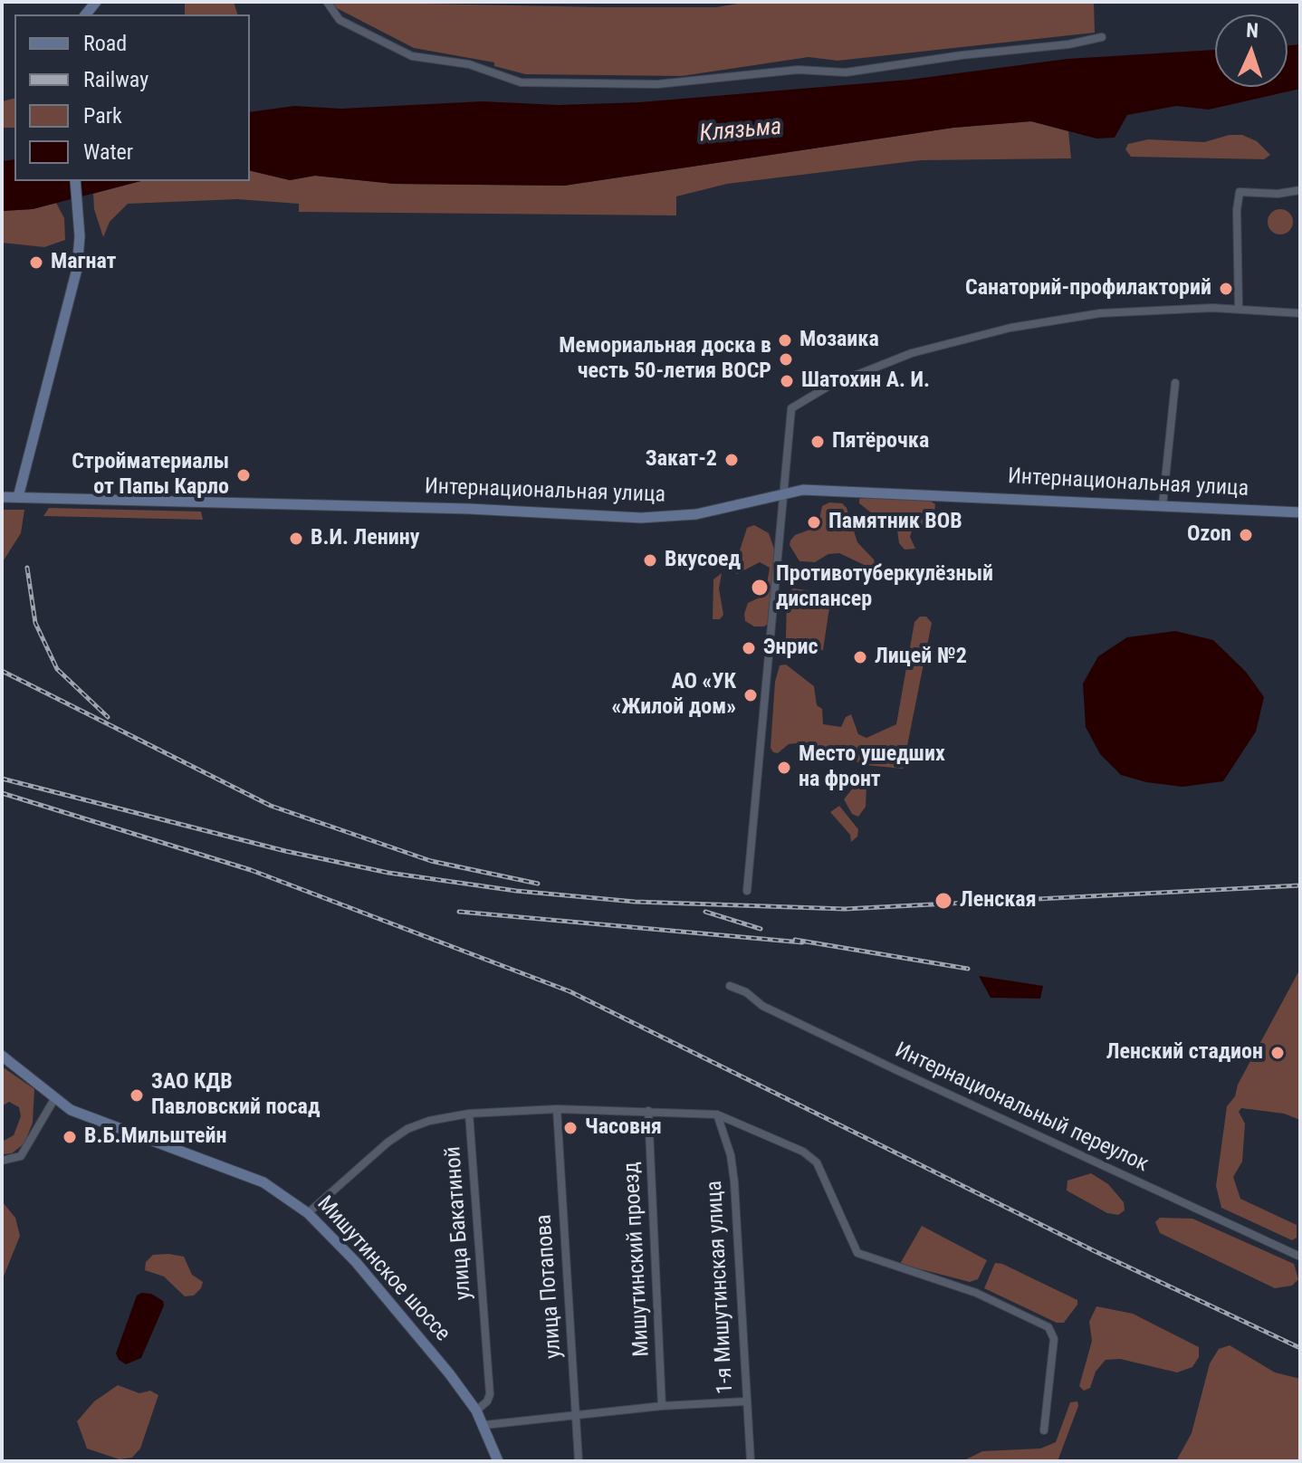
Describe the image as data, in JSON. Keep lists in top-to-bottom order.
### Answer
{
  "streets": {
    "street": [
      "Интернациональная улица",
      "Интернациональный переулок",
      "улица Бакатиной",
      "Мишутинский проезд",
      "Мишутинское шоссе",
      "улица Потапова",
      "1-я Мишутинская улица"
    ]
  },
  "crossings": [
    ["улица Бакатиной", "Мишутинское шоссе"]
  ],
  "water": ["Клязьма"],
  "places": [
    "Магнат",
    "Санаторий-профилакторий",
    "Мозаика",
    "Мемориальная доска в честь 50-летия ВОСР",
    "Шатохин А. И.",
    "Пятёрочка",
    "Закат-2",
    "Стройматериалы от Папы Карло",
    "Памятник ВОВ",
    "Ozon",
    "В.И. Ленину",
    "Вкусоед",
    "Противотуберкулёзный диспансер",
    "Энрис",
    "Лицей №2",
    "АО «УК «Жилой дом»",
    "Место ушедших на фронт",
    "Ленская",
    "Ленский стадион",
    "ЗАО КДВ Павловский посад",
    "Часовня",
    "В.Б.Мильштейн"
  ],
  "legend": [
    "Road",
    "Railway",
    "Park",
    "Water"
  ],
  "north": "top"
}
